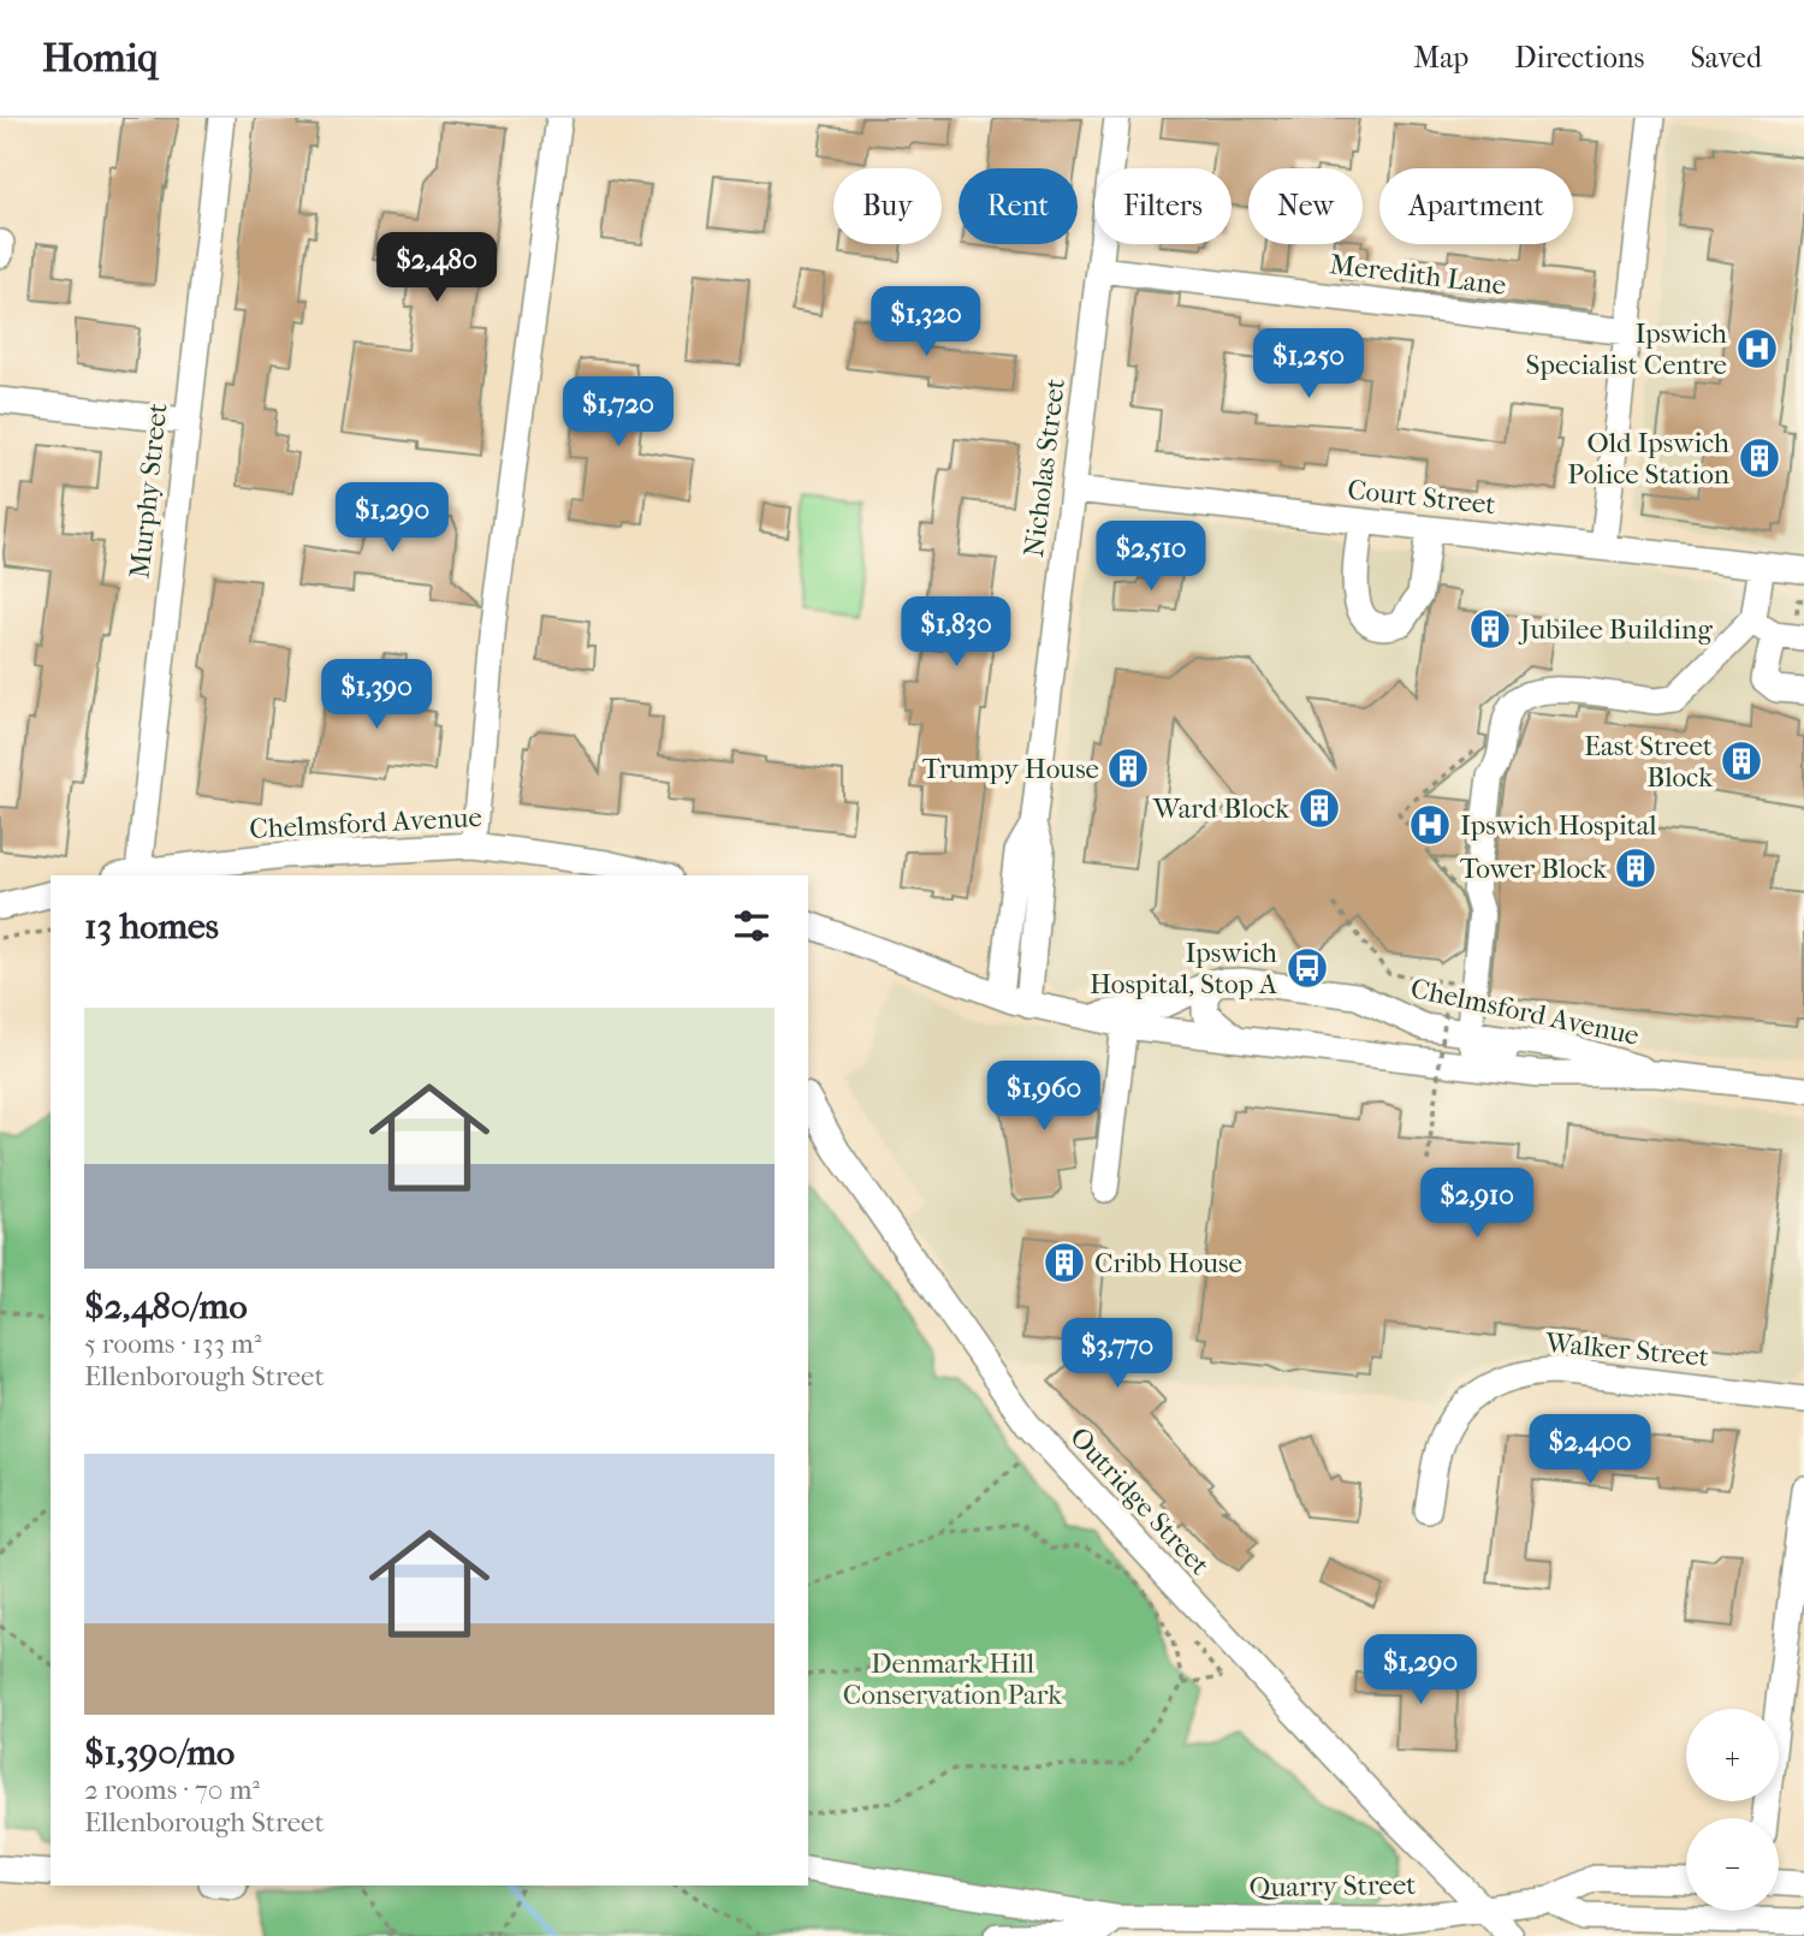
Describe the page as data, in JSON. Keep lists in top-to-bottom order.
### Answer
{
  "streets": {
    "street": [
      "Meredith Lane",
      "Nicholas Street",
      "Murphy Street",
      "Court Street",
      "Chelmsford Avenue",
      "Walker Street",
      "Outridge Street",
      "Quarry Street"
    ]
  },
  "crossings": [
    ["Meredith Lane", "Nicholas Street"],
    ["Nicholas Street", "Court Street"],
    ["Nicholas Street", "Chelmsford Avenue"],
    ["Murphy Street", "Chelmsford Avenue"],
    ["Outridge Street", "Quarry Street"]
  ],
  "parks": ["Denmark Hill Conservation Park"],
  "places": {
    "hospital": ["Ipswich Specialist Centre", "Ipswich Hospital"],
    "building": [
      "Old Ipswich Police Station",
      "Jubilee Building",
      "East Street Block",
      "Trumpy House",
      "Ward Block",
      "Tower Block",
      "Cribb House"
    ],
    "bus stop": ["Ipswich Hospital, Stop A"]
  },
  "page": {
    "header": "Homiq",
    "nav": ["Map", "Directions", "Saved"],
    "chip": [
      "Buy",
      "Rent",
      "Filters",
      "New",
      "Apartment"
    ],
    "price": [
      "$2,480",
      "$1,320",
      "$1,250",
      "$1,720",
      "$1,290",
      "$2,510",
      "$1,830",
      "$1,390",
      "$1,960",
      "$2,910",
      "$3,770",
      "$2,400",
      "$1,290"
    ],
    "heading": "13 homes",
    "list": [
      {
        "name": "$2,480/mo",
        "note": "5 rooms · 133 m² · Ellenborough Street"
      },
      {
        "name": "$1,390/mo",
        "note": "2 rooms · 70 m² · Ellenborough Street"
      }
    ],
    "map_buttons": ["+", "−"]
  }
}
